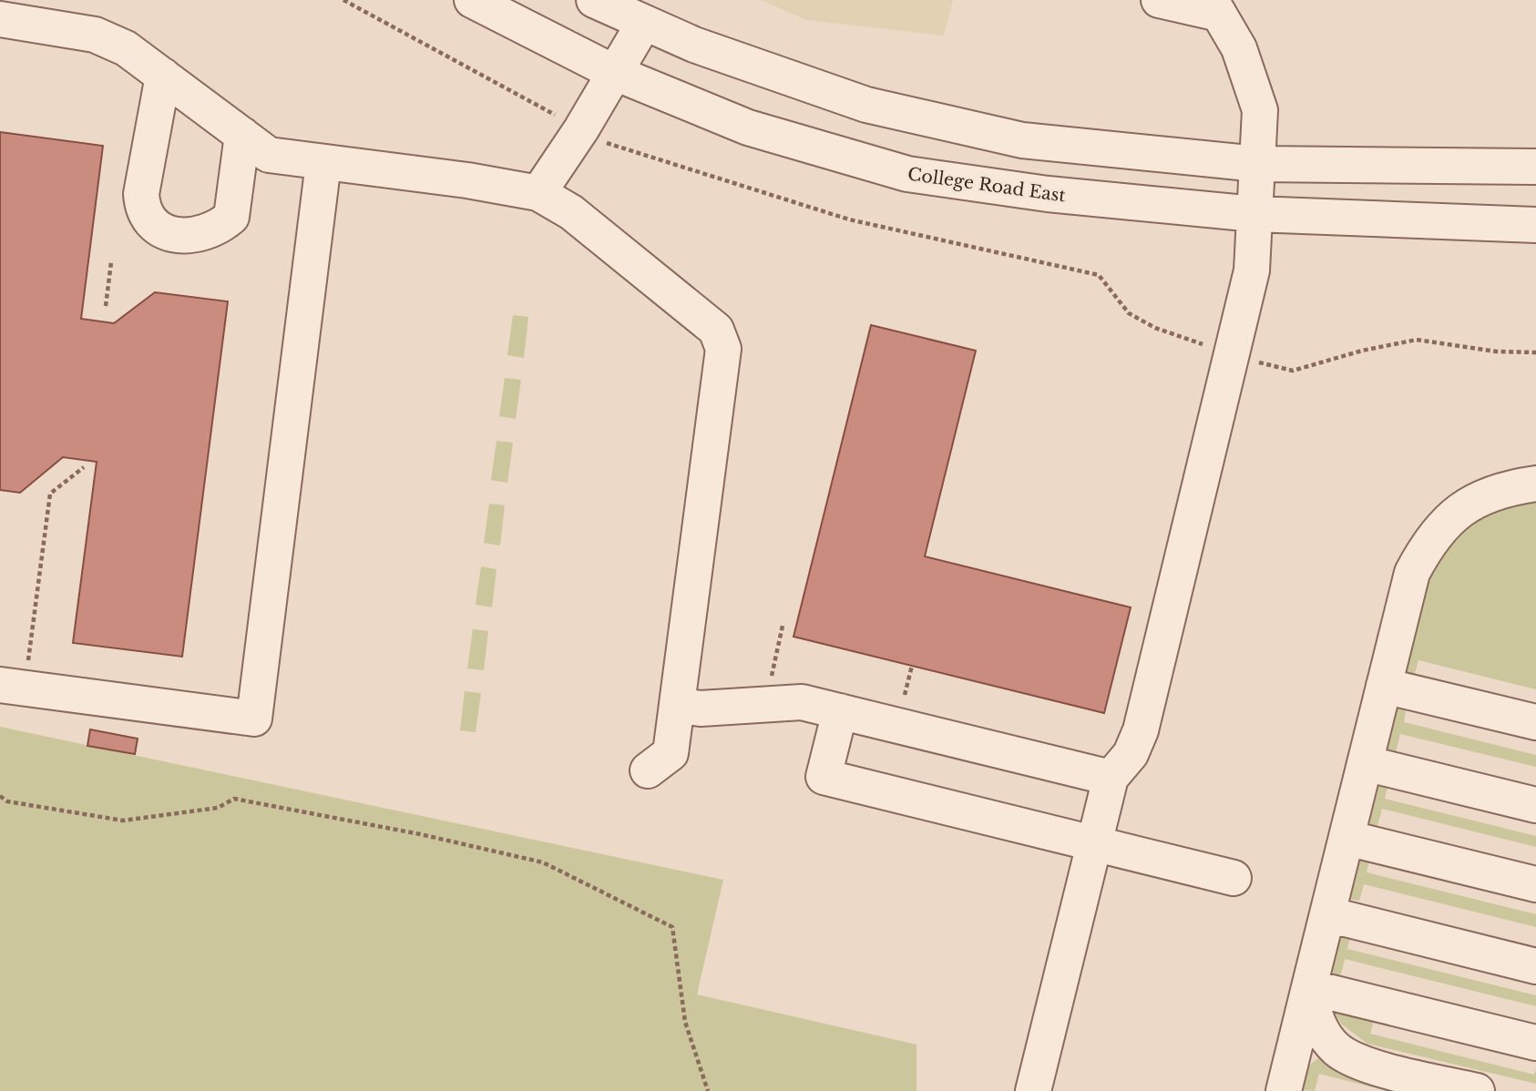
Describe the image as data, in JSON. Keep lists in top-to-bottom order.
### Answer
{
  "streets": {
    "street": ["College Road East"]
  }
}
